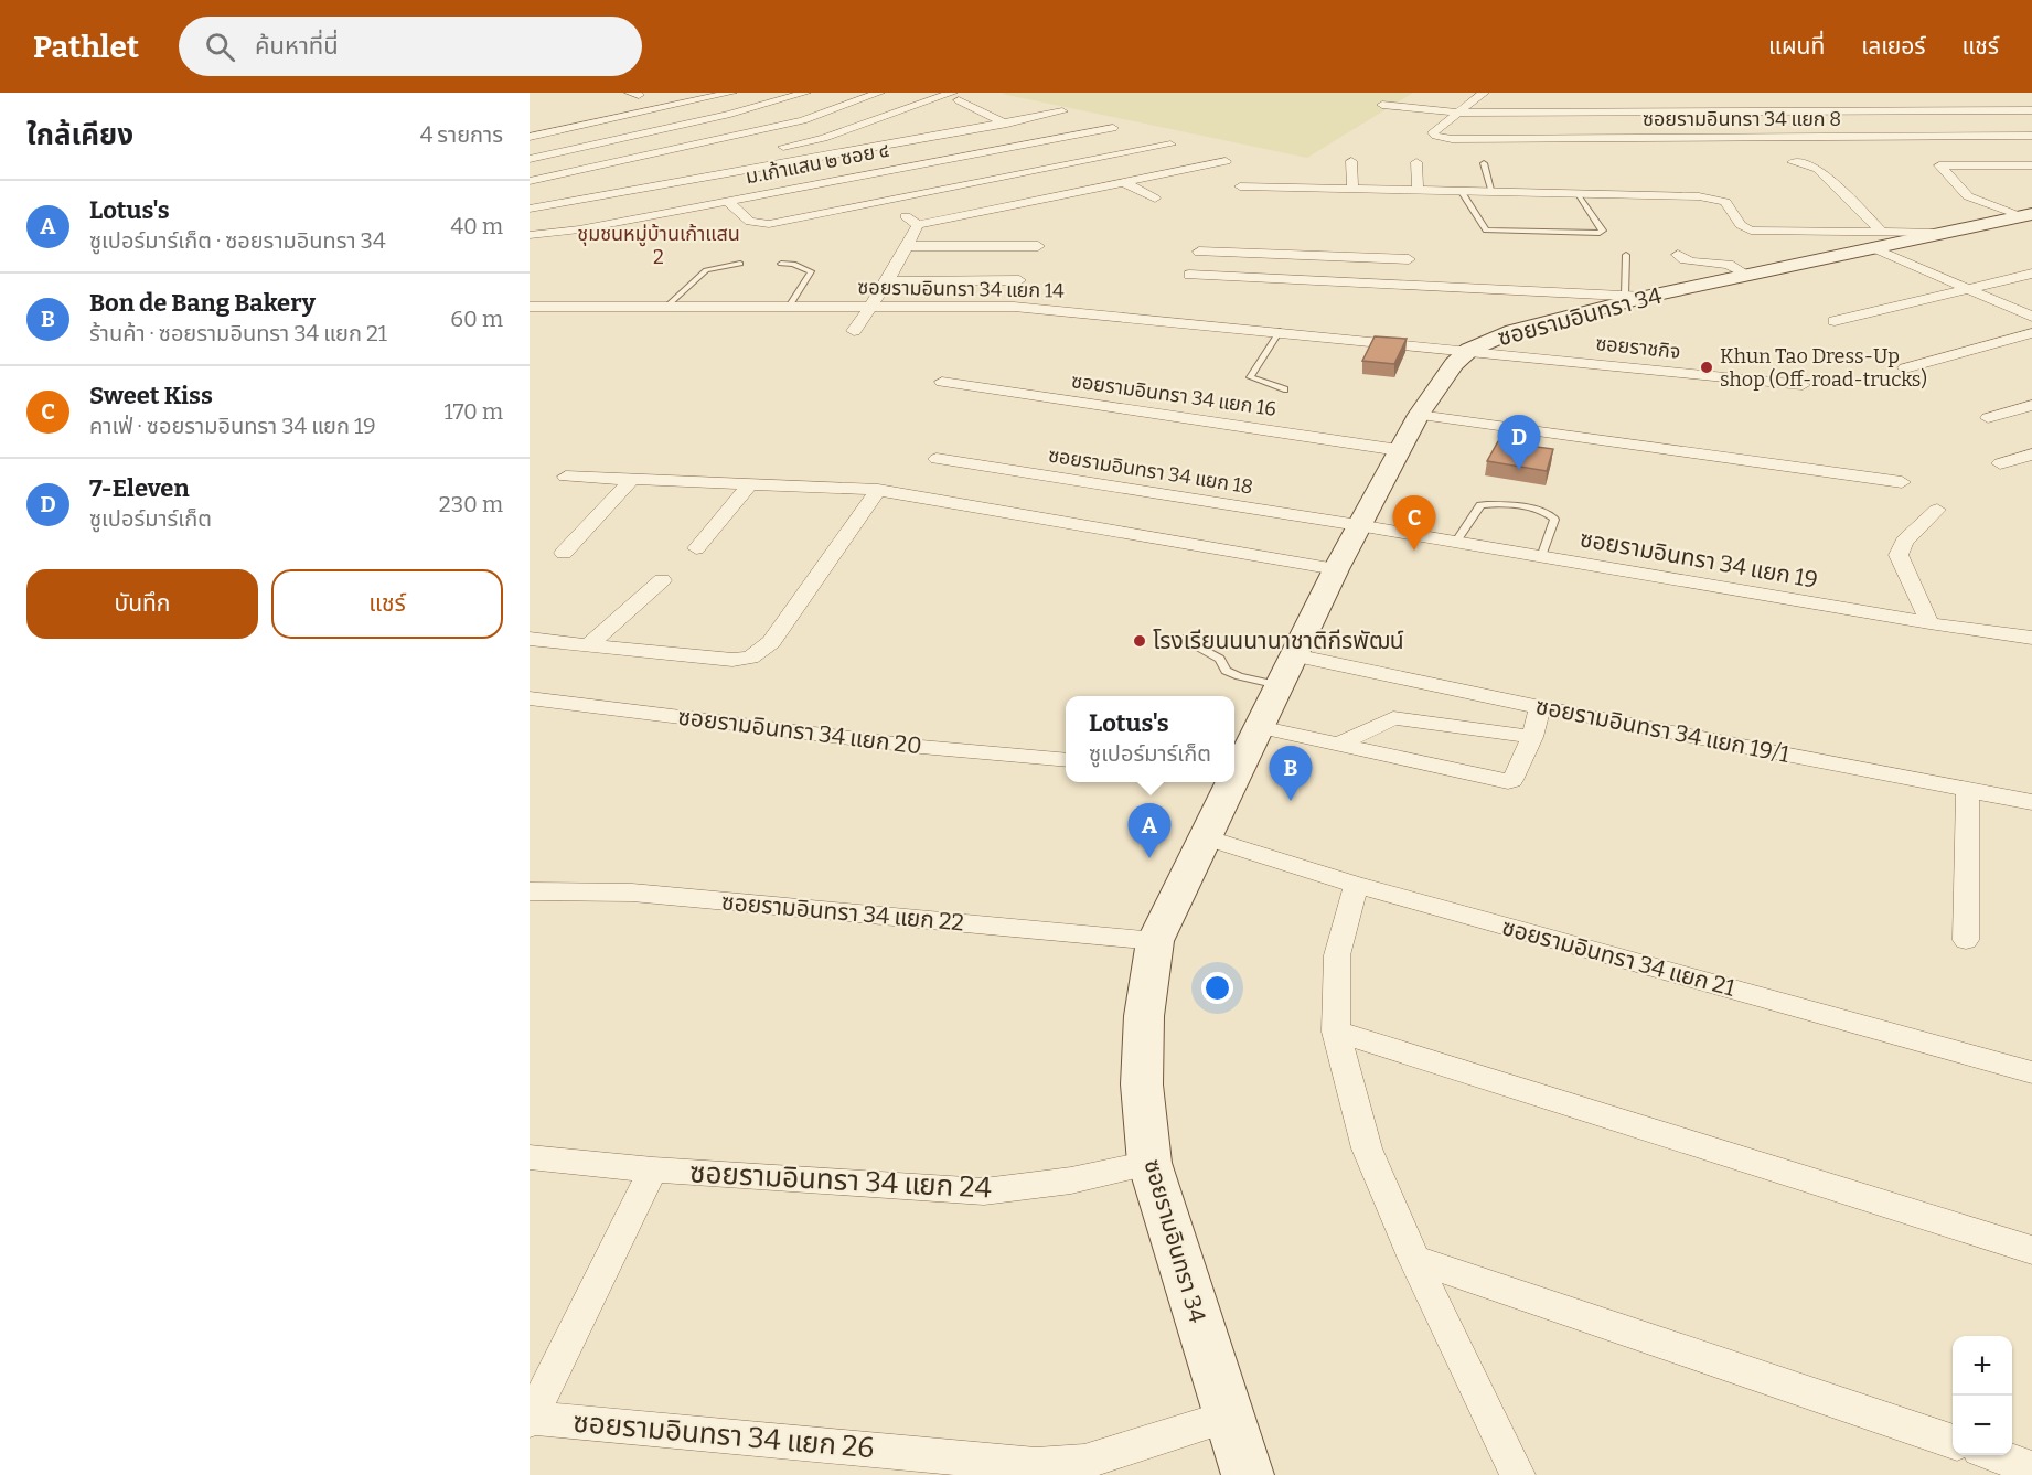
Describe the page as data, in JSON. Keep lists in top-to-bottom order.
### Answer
{
  "streets": {
    "street": [
      "ซอยรามอินทรา 34 แยก 8",
      "ม.เก้าแสน ๒ ซอย ๔",
      "ซอยรามอินทรา 34 แยก 14",
      "ซอยรามอินทรา 34",
      "ซอยราชกิจ",
      "ซอยรามอินทรา 34 แยก 16",
      "ซอยรามอินทรา 34 แยก 18",
      "ซอยรามอินทรา 34 แยก 19",
      "ซอยรามอินทรา 34 แยก 19/1",
      "ซอยรามอินทรา 34 แยก 20",
      "ซอยรามอินทรา 34 แยก 22",
      "ซอยรามอินทรา 34 แยก 21",
      "ซอยรามอินทรา 34 แยก 24",
      "ซอยรามอินทรา 34 แยก 26"
    ]
  },
  "crossings": [
    ["ซอยรามอินทรา 34 แยก 14", "ซอยรามอินทรา 34"],
    ["ซอยรามอินทรา 34 แยก 14", "ซอยราชกิจ"],
    ["ซอยรามอินทรา 34", "ซอยราชกิจ"],
    ["ซอยรามอินทรา 34", "ซอยรามอินทรา 34 แยก 16"],
    ["ซอยรามอินทรา 34", "ซอยรามอินทรา 34 แยก 18"],
    ["ซอยรามอินทรา 34", "ซอยรามอินทรา 34 แยก 19"],
    ["ซอยรามอินทรา 34", "ซอยรามอินทรา 34 แยก 19/1"],
    ["ซอยรามอินทรา 34", "ซอยรามอินทรา 34 แยก 22"],
    ["ซอยรามอินทรา 34", "ซอยรามอินทรา 34 แยก 21"],
    ["ซอยรามอินทรา 34", "ซอยรามอินทรา 34 แยก 24"],
    ["ซอยรามอินทรา 34", "ซอยรามอินทรา 34 แยก 26"],
    ["ซอยรามอินทรา 34 แยก 18", "ซอยรามอินทรา 34 แยก 19"]
  ],
  "districts": ["ชุมชนหมู่บ้านเก้าแสน 2"],
  "places": ["Khun Tao Dress-Up shop (Off-road-trucks)", "โรงเรียนนนานาชาติกีรพัฒน์"],
  "page": {
    "header": "Pathlet",
    "search": "ค้นหาที่นี่",
    "nav": ["แผนที่", "เลเยอร์", "แชร์"],
    "heading": ["ใกล้เคียง", "4 รายการ"],
    "list": [
      {
        "mark": "A",
        "name": "Lotus's",
        "note": "ซูเปอร์มาร์เก็ต · ซอยรามอินทรา 34",
        "value": "40 m"
      },
      {
        "mark": "B",
        "name": "Bon de Bang Bakery",
        "note": "ร้านค้า · ซอยรามอินทรา 34 แยก 21",
        "value": "60 m"
      },
      {
        "mark": "C",
        "name": "Sweet Kiss",
        "note": "คาเฟ่ · ซอยรามอินทรา 34 แยก 19",
        "value": "170 m"
      },
      {
        "mark": "D",
        "name": "7-Eleven",
        "note": "ซูเปอร์มาร์เก็ต",
        "value": "230 m"
      }
    ],
    "pins": [
      "D",
      "C",
      "B",
      "A"
    ],
    "buttons": ["บันทึก", "แชร์"],
    "popup": ["Lotus's", "ซูเปอร์มาร์เก็ต"],
    "map_buttons": ["+", "−"]
  }
}
